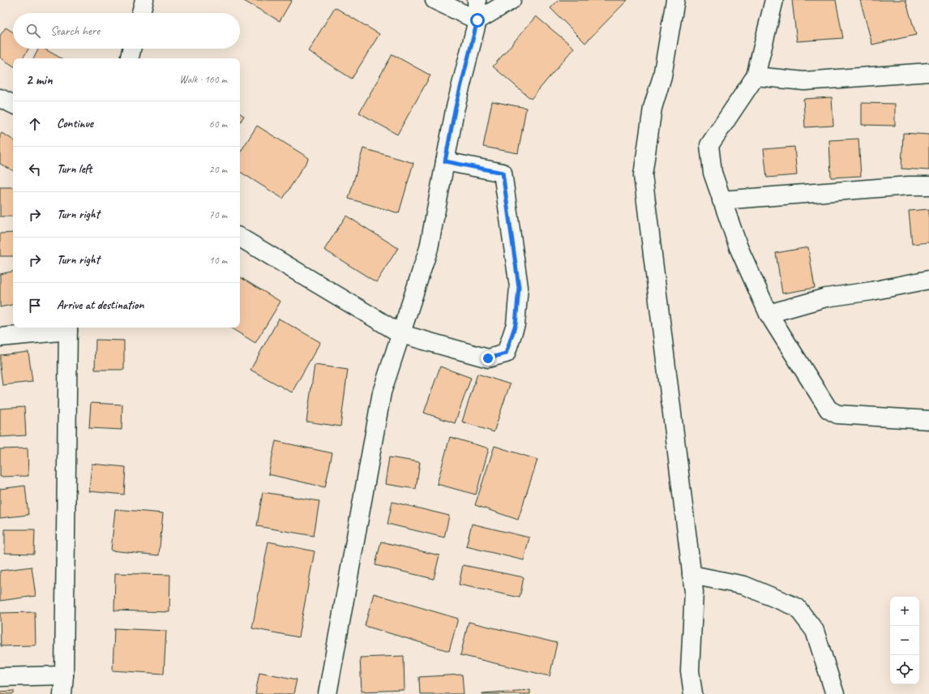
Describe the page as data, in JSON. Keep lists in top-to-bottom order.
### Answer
{
  "page": {
    "search": "Search here",
    "heading": ["2 min", "Walk · 160 m"],
    "list": [
      ["Continue", "60 m"],
      ["Turn left", "20 m"],
      ["Turn right", "70 m"],
      ["Turn right", "10 m"],
      "Arrive at destination"
    ],
    "map_buttons": ["+", "−"]
  }
}
